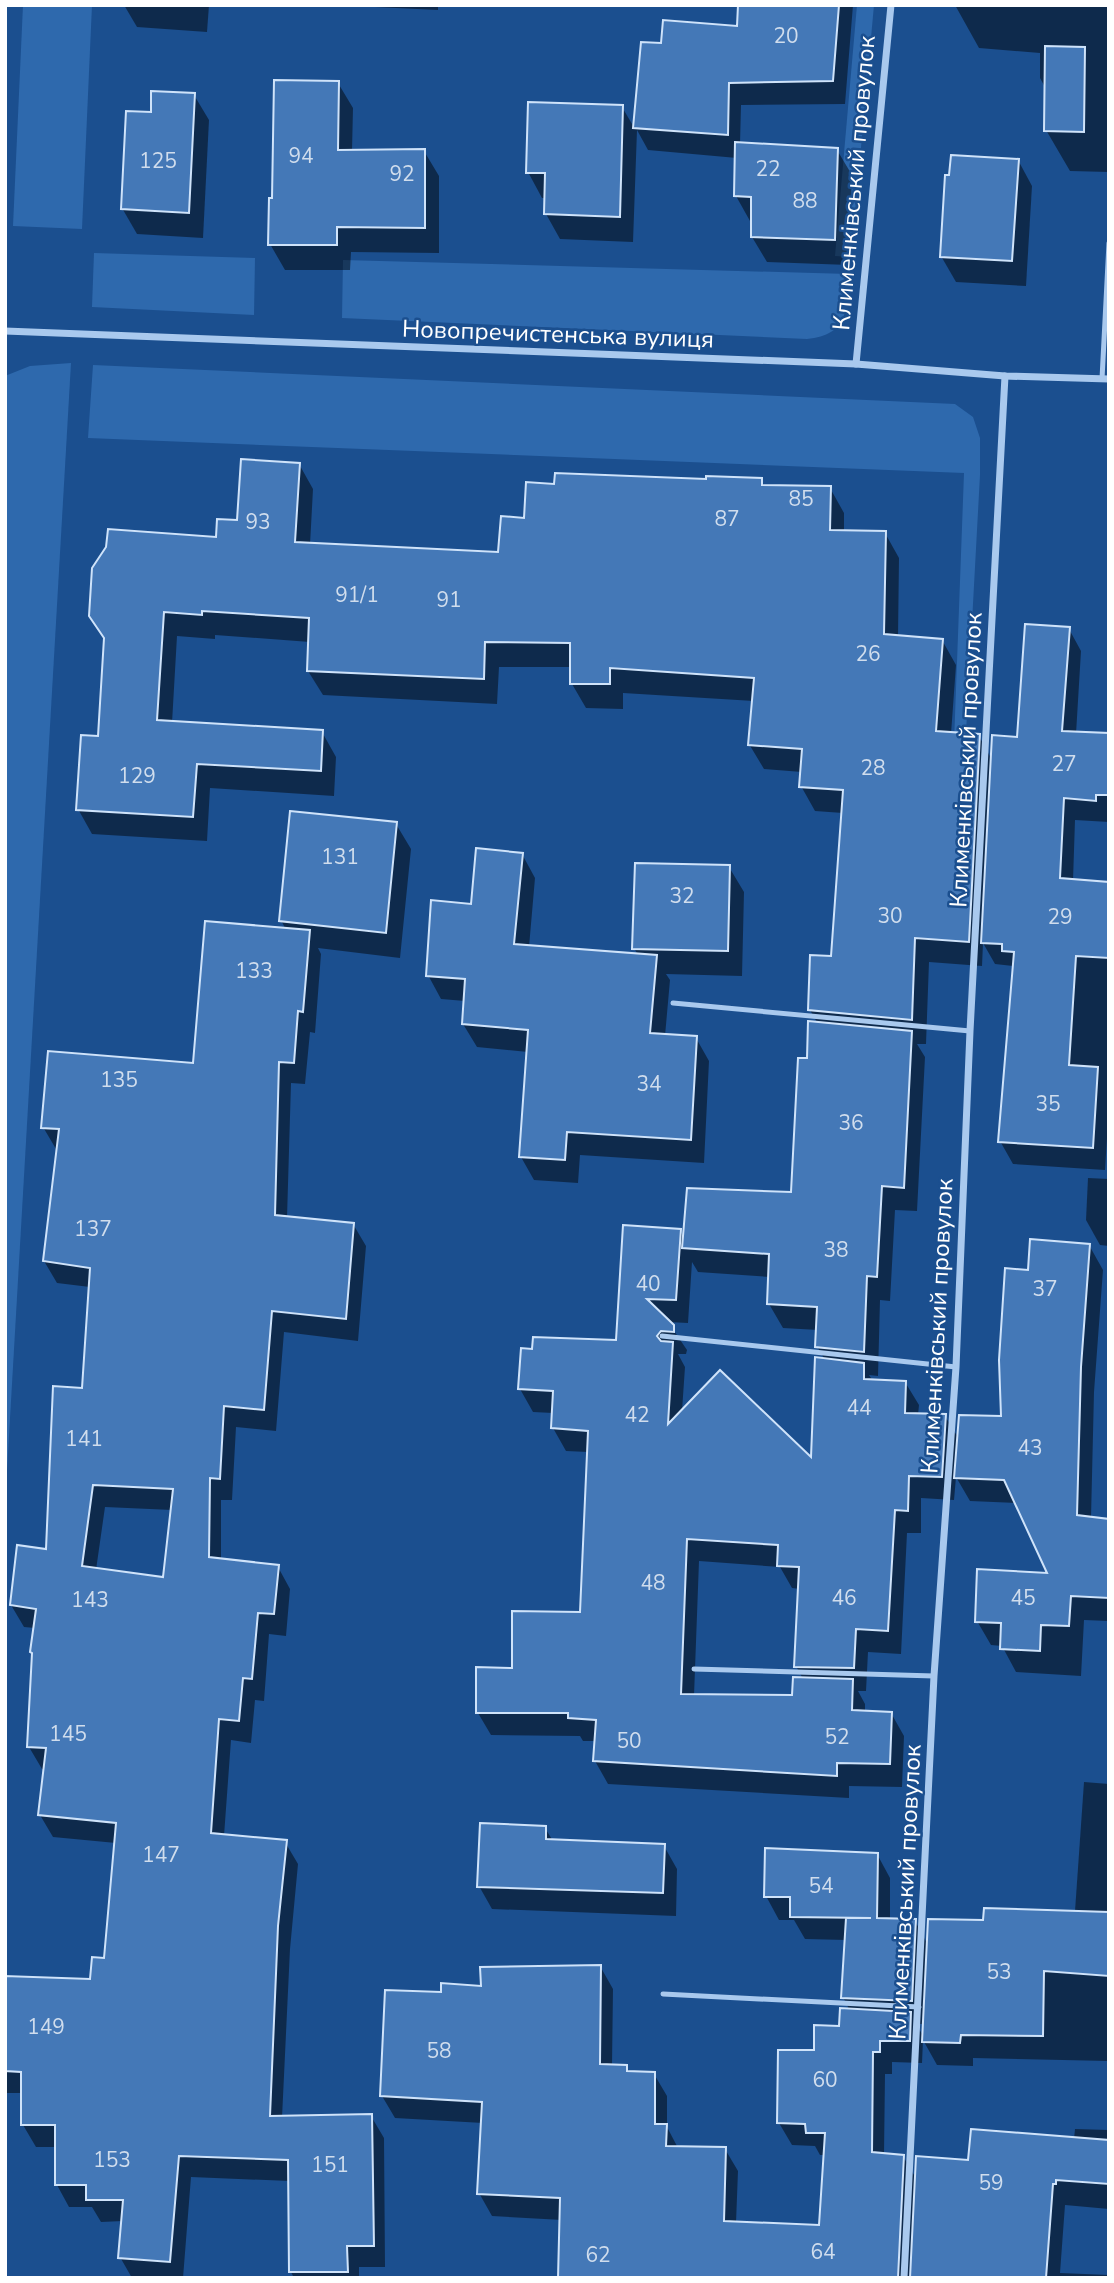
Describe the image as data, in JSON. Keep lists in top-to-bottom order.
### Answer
{
  "streets": {
    "street": ["Клименківський провулок", "Новопречистенська вулиця"]
  },
  "crossings": [
    ["Клименківський провулок", "Новопречистенська вулиця"]
  ],
  "house_numbers": [
    "20",
    "94",
    "125",
    "22",
    "92",
    "88",
    "85",
    "87",
    "93",
    "91/1",
    "91",
    "26",
    "27",
    "28",
    "129",
    "131",
    "32",
    "30",
    "29",
    "133",
    "135",
    "34",
    "35",
    "36",
    "137",
    "38",
    "40",
    "37",
    "44",
    "42",
    "141",
    "43",
    "48",
    "46",
    "45",
    "143",
    "145",
    "52",
    "50",
    "147",
    "54",
    "53",
    "149",
    "58",
    "60",
    "153",
    "151",
    "59",
    "64",
    "62"
  ]
}
